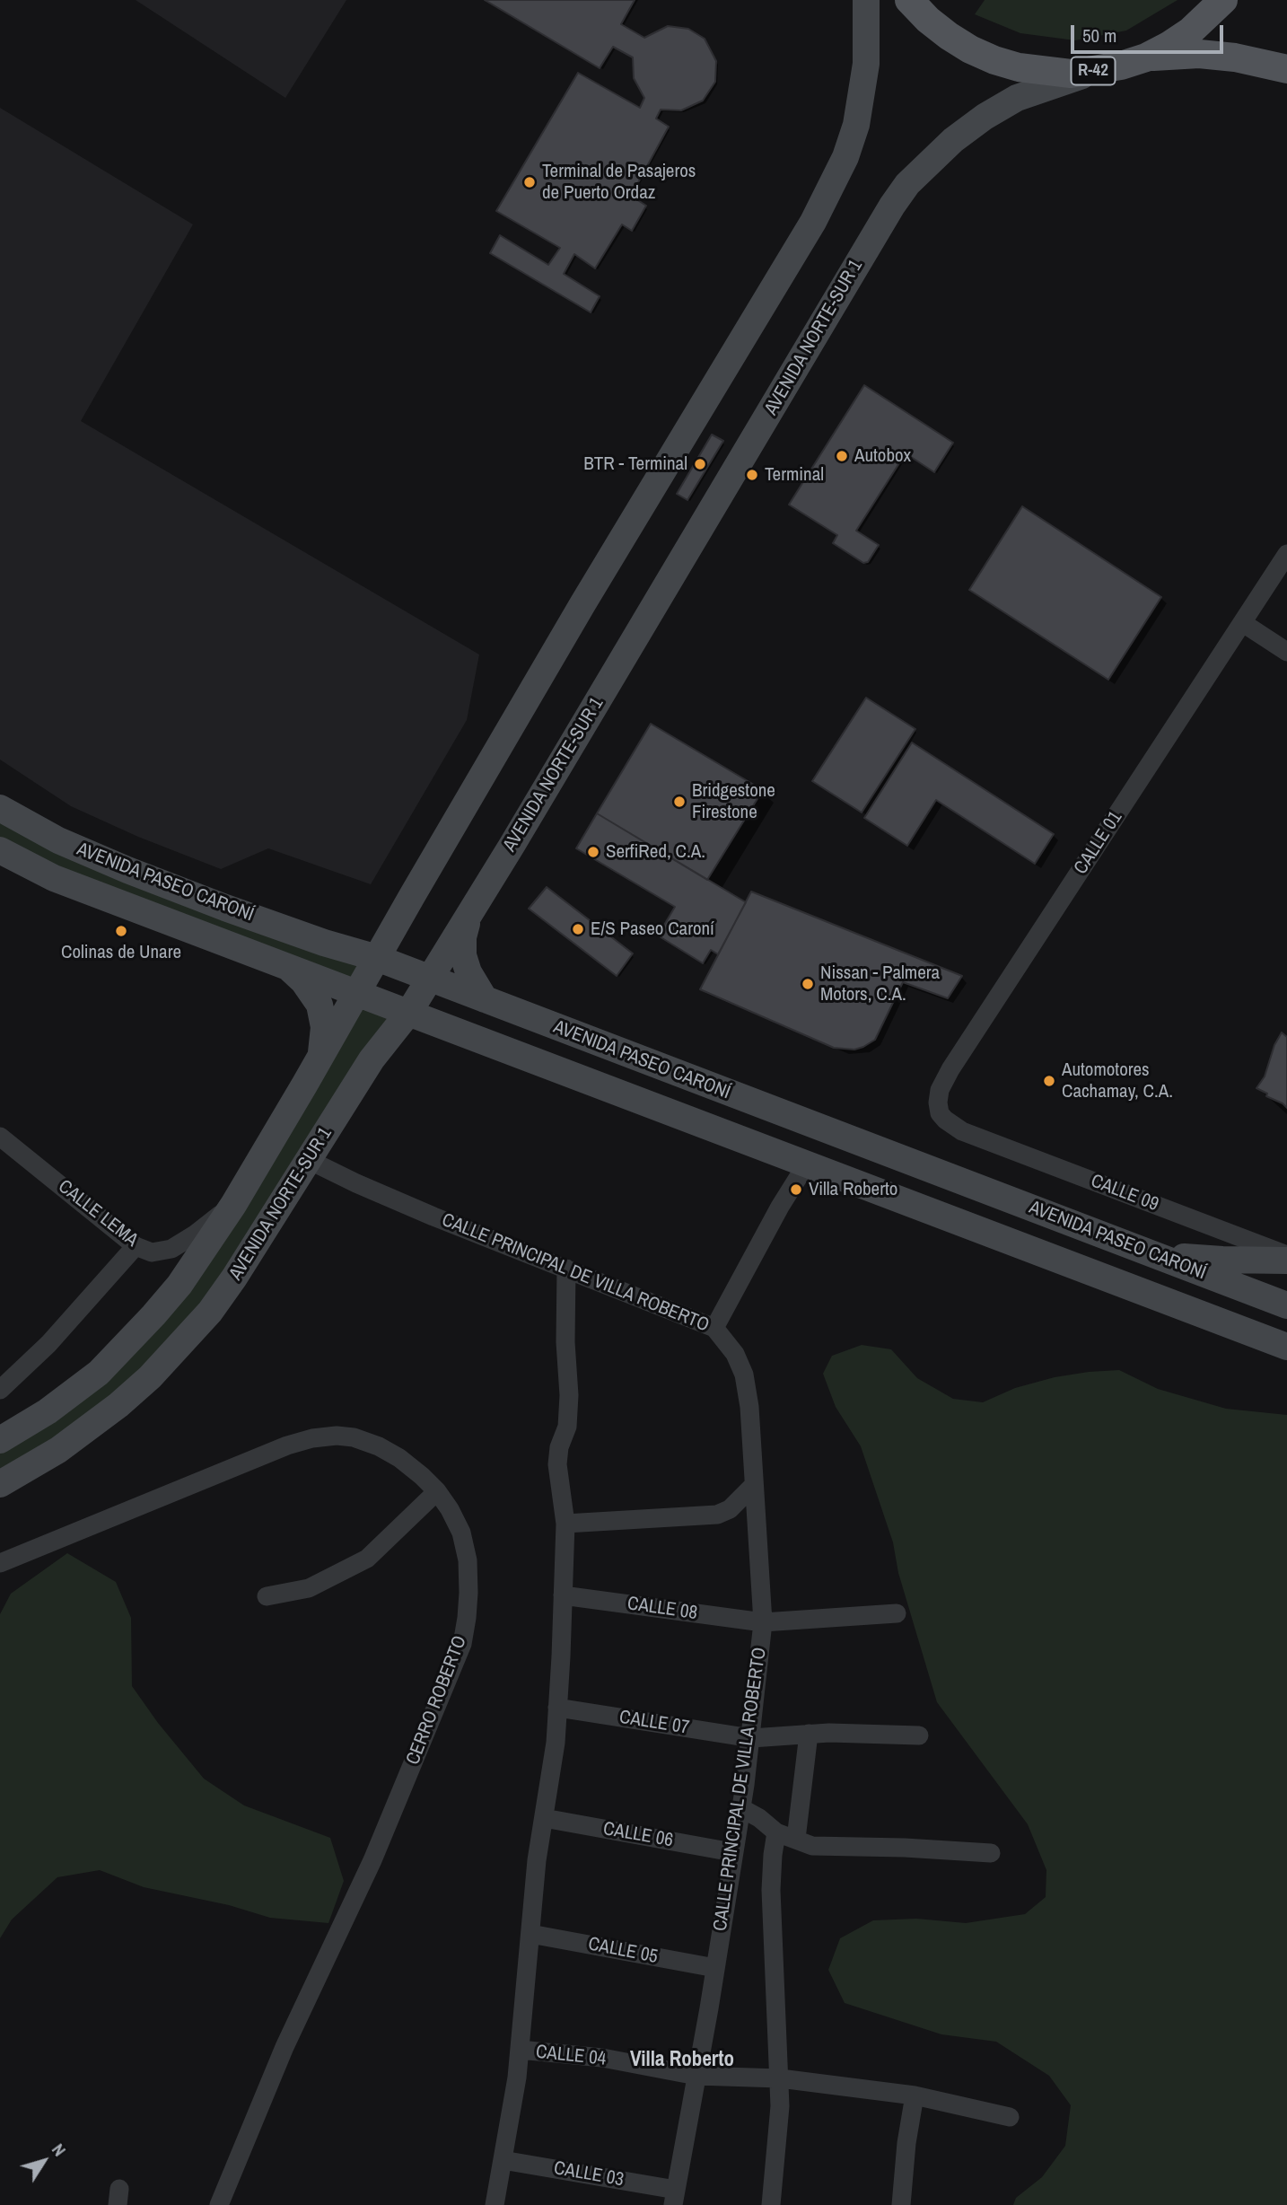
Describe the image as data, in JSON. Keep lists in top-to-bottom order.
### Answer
{
  "streets": {
    "main road": ["R-42", "AVENIDA NORTE-SUR 1", "AVENIDA PASEO CARONÍ"],
    "street": [
      "CALLE 01",
      "CALLE 09",
      "CALLE LEMA",
      "CALLE PRINCIPAL DE VILLA ROBERTO",
      "CALLE 08",
      "CERRO ROBERTO",
      "CALLE 07",
      "CALLE 06",
      "CALLE 05",
      "CALLE 04",
      "CALLE 03"
    ]
  },
  "crossings": [
    ["R-42", "AVENIDA NORTE-SUR 1"],
    ["AVENIDA NORTE-SUR 1", "AVENIDA PASEO CARONÍ"],
    ["AVENIDA NORTE-SUR 1", "CALLE PRINCIPAL DE VILLA ROBERTO"],
    ["CALLE 01", "CALLE 09"],
    ["CALLE PRINCIPAL DE VILLA ROBERTO", "CALLE 08"],
    ["CALLE PRINCIPAL DE VILLA ROBERTO", "CALLE 07"],
    ["CALLE PRINCIPAL DE VILLA ROBERTO", "CALLE 06"],
    ["CALLE PRINCIPAL DE VILLA ROBERTO", "CALLE 05"],
    ["CALLE PRINCIPAL DE VILLA ROBERTO", "CALLE 04"],
    ["CALLE PRINCIPAL DE VILLA ROBERTO", "CALLE 03"]
  ],
  "districts": ["Villa Roberto"],
  "places": [
    "Terminal de Pasajeros de Puerto Ordaz",
    "Autobox",
    "BTR - Terminal",
    "Terminal",
    "Bridgestone Firestone",
    "SerfiRed, C.A.",
    "E/S Paseo Caroní",
    "Colinas de Unare",
    "Nissan - Palmera Motors, C.A.",
    "Automotores Cachamay, C.A.",
    "Villa Roberto"
  ],
  "scale_bar": "50 m",
  "north": "top right"
}
